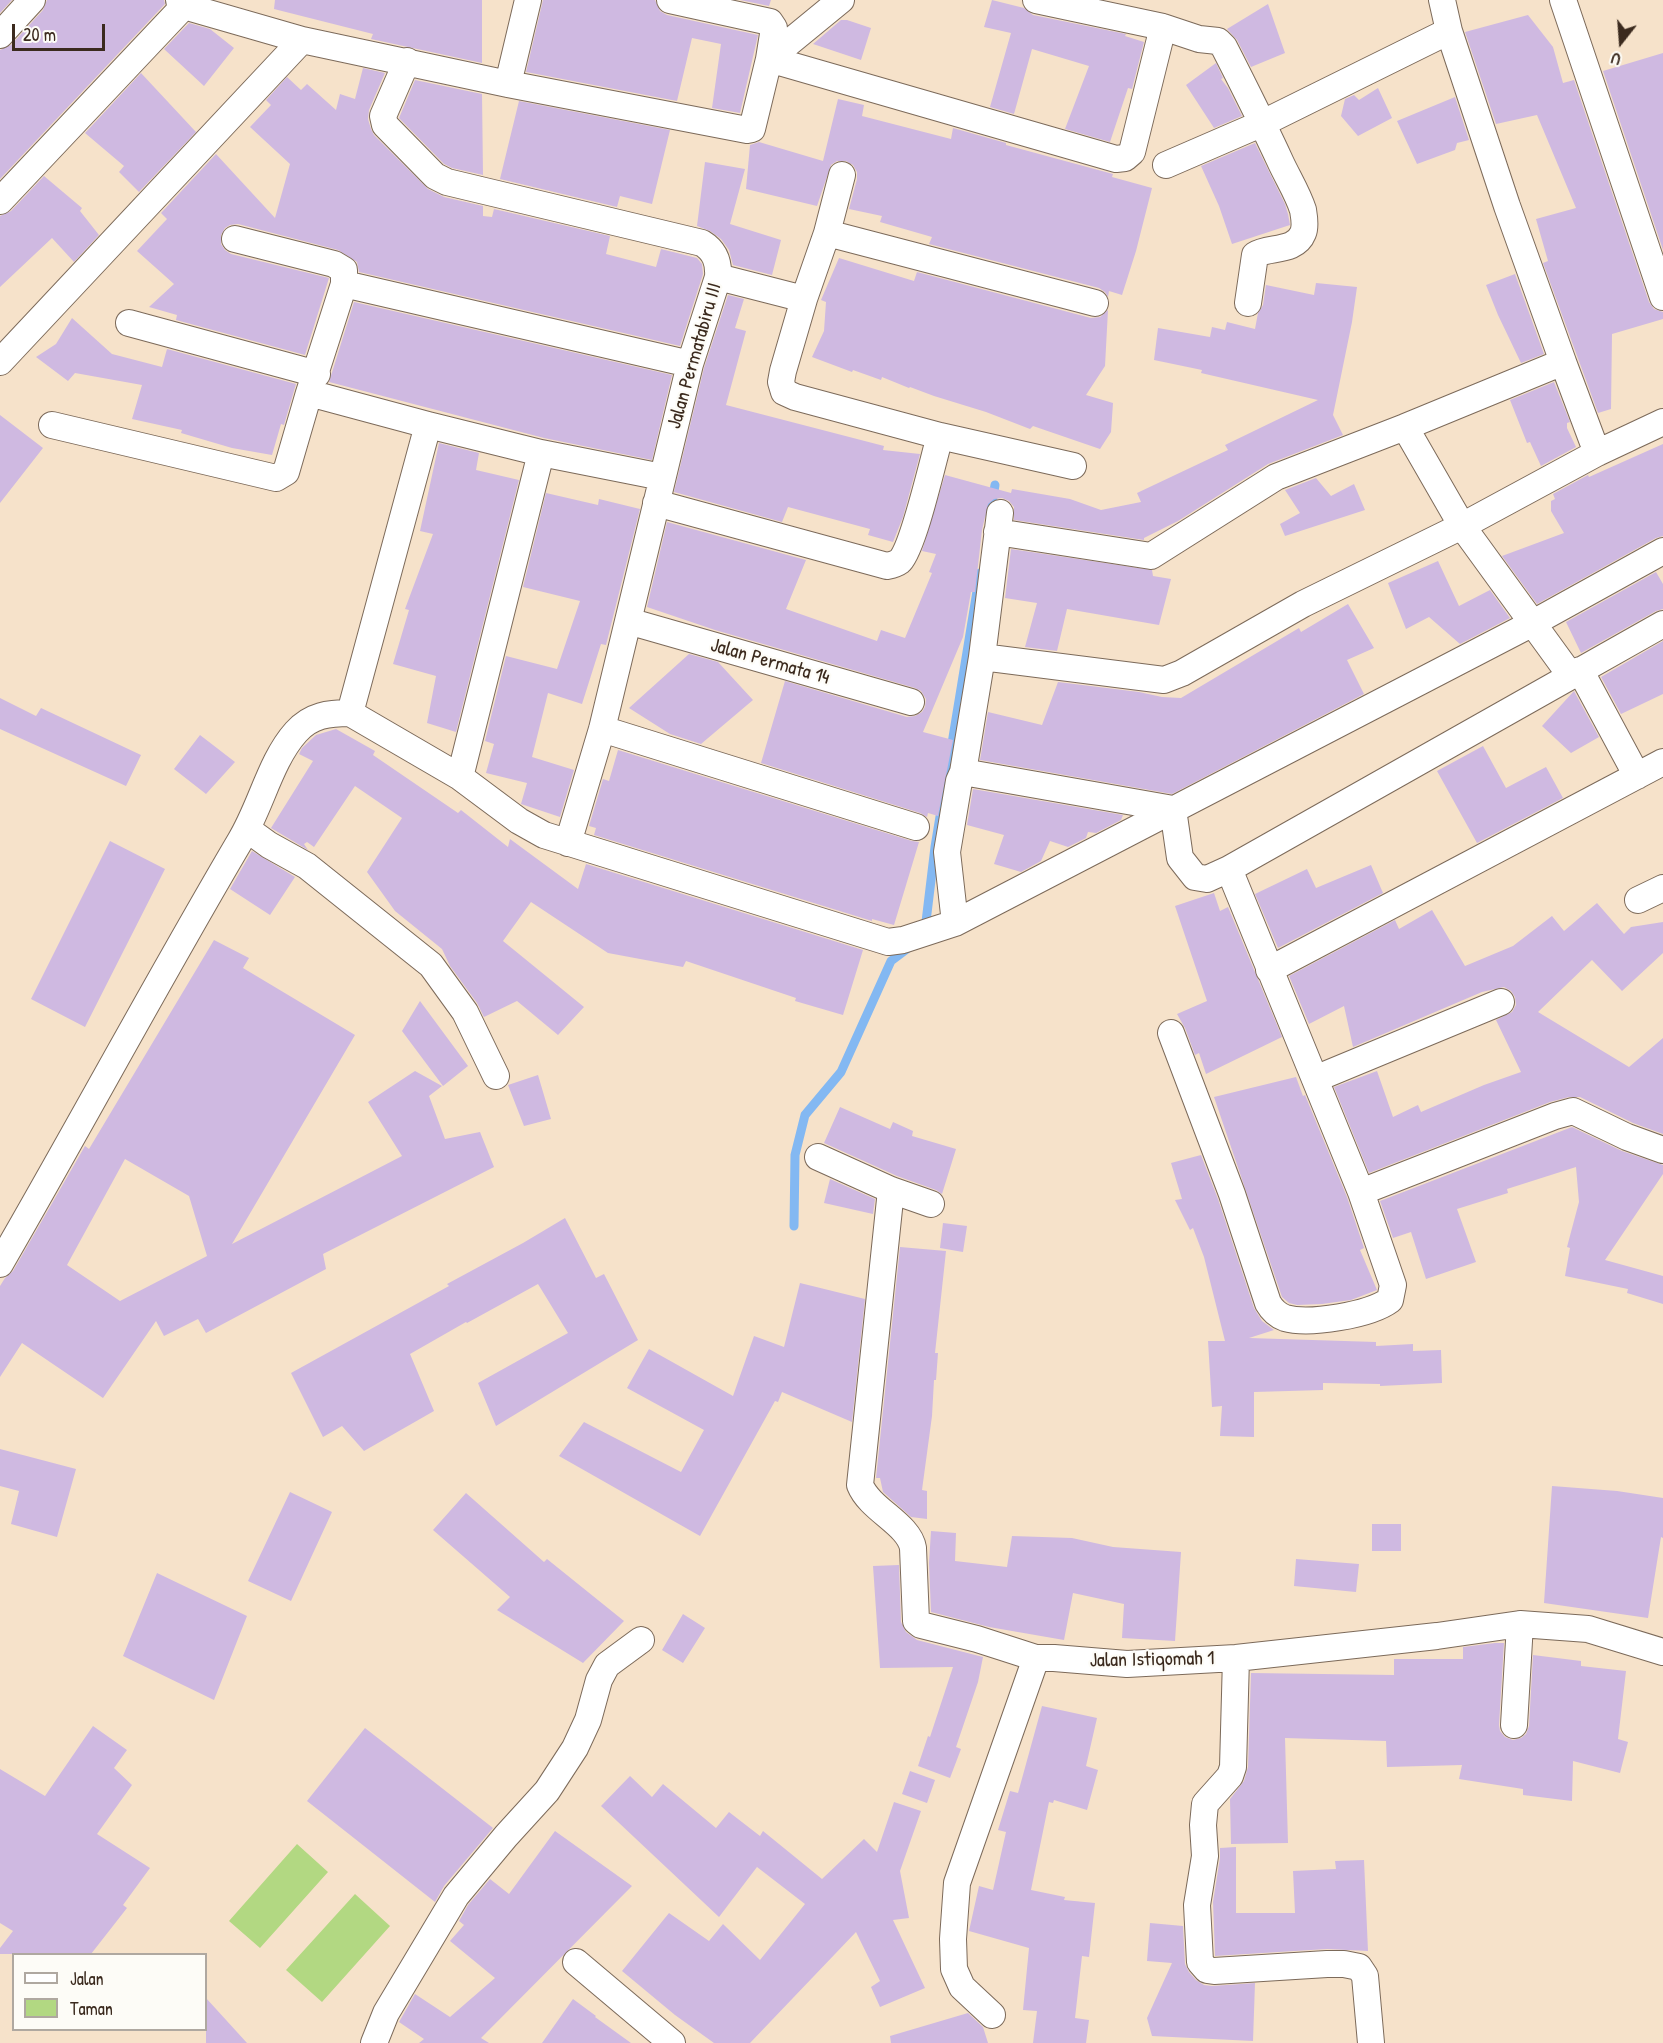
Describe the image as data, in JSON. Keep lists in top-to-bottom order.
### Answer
{
  "streets": {
    "street": ["Jalan Permatabiru III", "Jalan Permata 14", "Jalan Istiqomah 1"]
  },
  "crossings": [
    ["Jalan Permatabiru III", "Jalan Permata 14"]
  ],
  "legend": ["Jalan", "Taman"],
  "scale_bar": "20 m",
  "north": "bottom"
}
